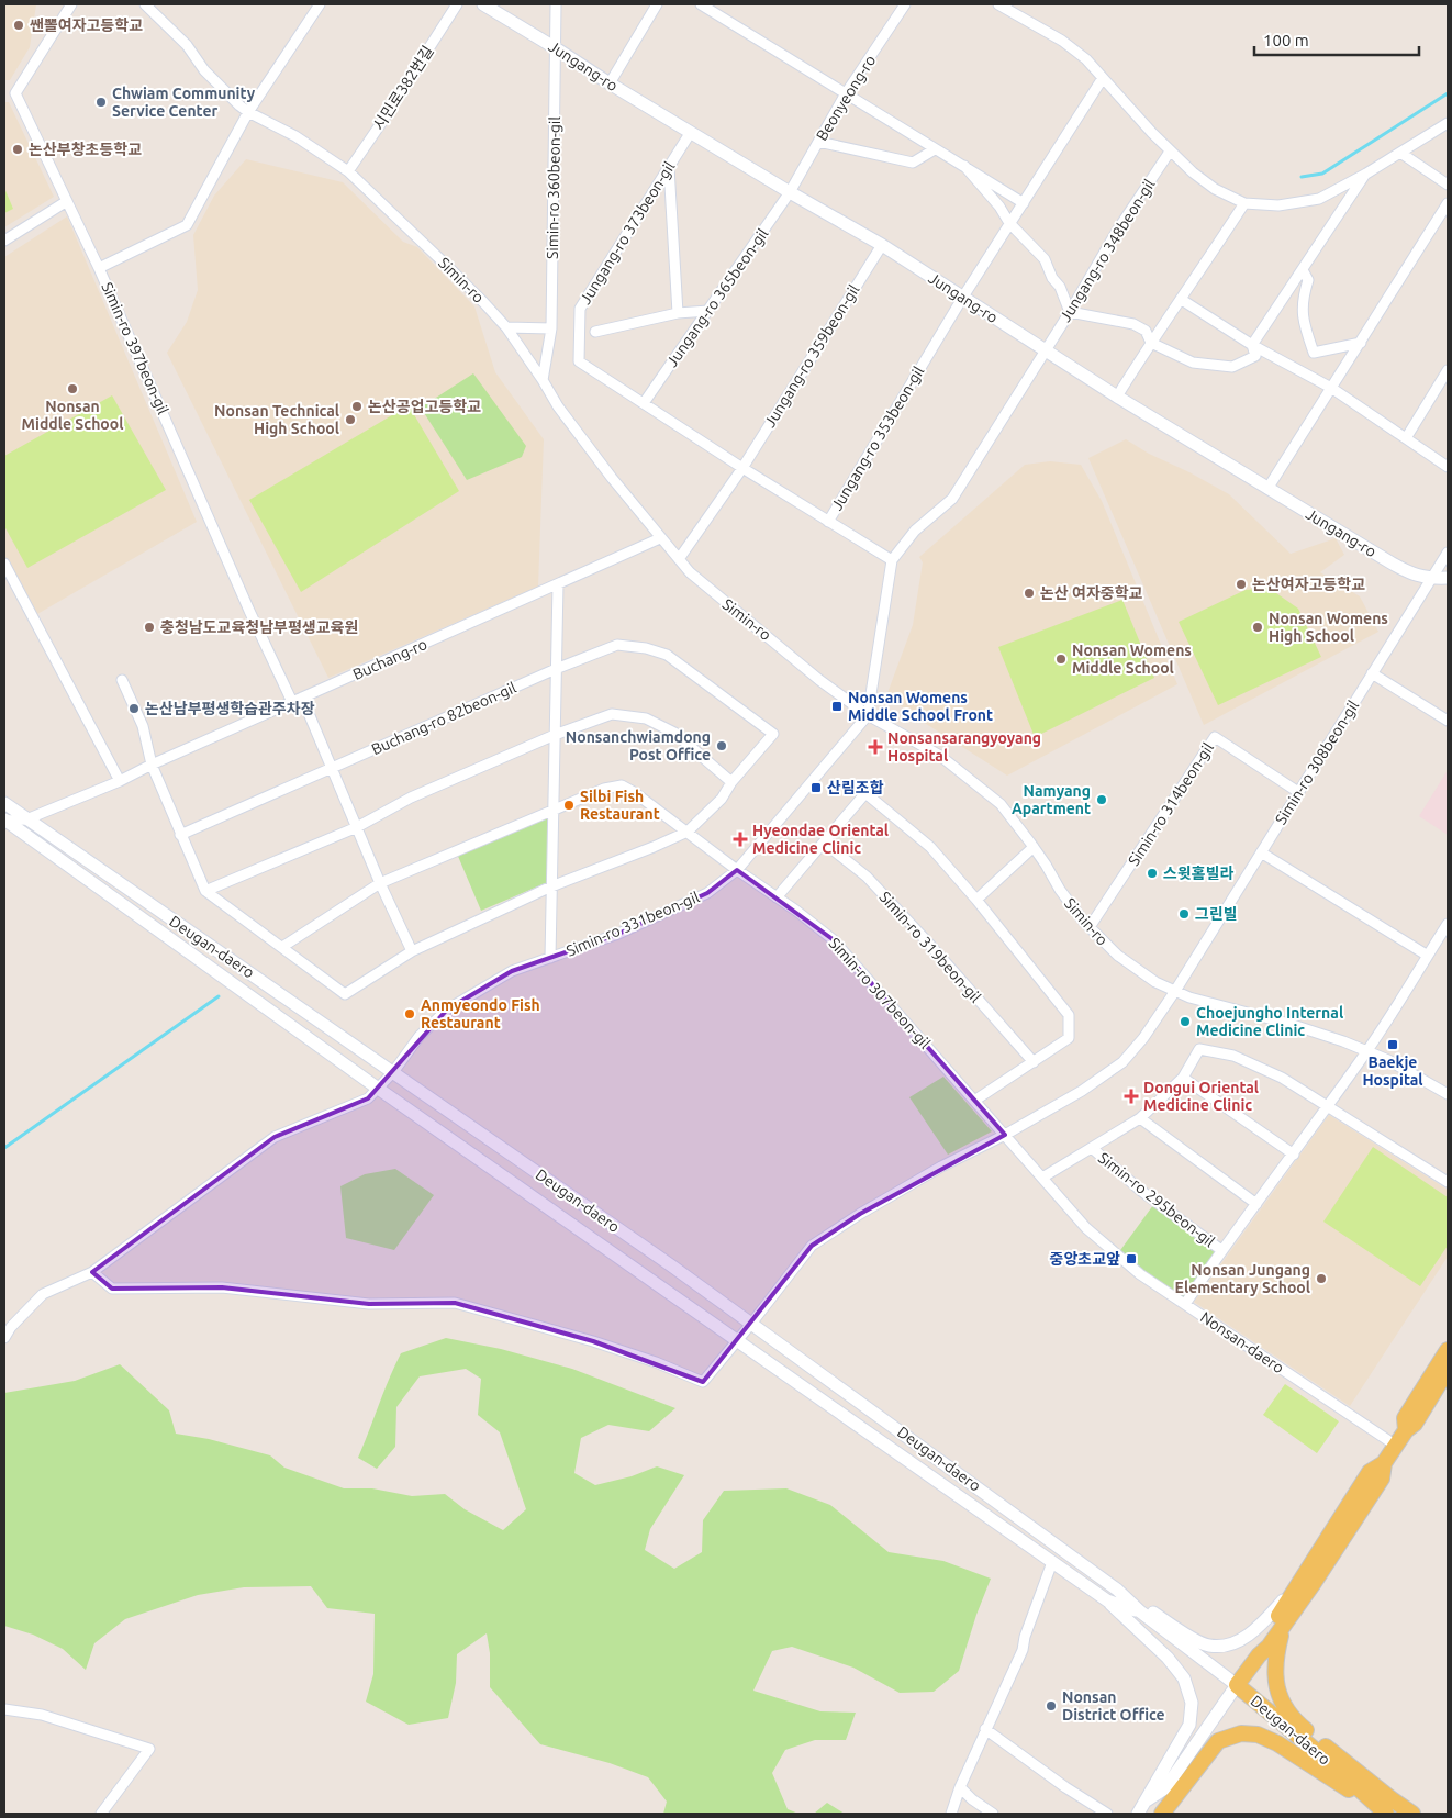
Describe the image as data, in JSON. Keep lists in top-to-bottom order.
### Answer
{
  "streets": {
    "main road": ["Deugan-daero"],
    "street": [
      "Jungang-ro",
      "시민로382번길",
      "Beonyeong-ro",
      "Simin-ro 360beon-gil",
      "Jungang-ro 373beon-gil",
      "Jungang-ro 348beon-gil",
      "Simin-ro",
      "Jungang-ro 365beon-gil",
      "Simin-ro 397beon-gil",
      "Jungang-ro 359beon-gil",
      "Jungang-ro 353beon-gil",
      "Buchang-ro",
      "Buchang-ro 82beon-gil",
      "Simin-ro 308beon-gil",
      "Simin-ro 314beon-gil",
      "Simin-ro 331beon-gil",
      "Simin-ro 319beon-gil",
      "Simin-ro 307beon-gil",
      "Simin-ro 295beon-gil",
      "Nonsan-daero"
    ]
  },
  "crossings": [
    ["Jungang-ro", "Beonyeong-ro"],
    ["Jungang-ro", "Simin-ro 360beon-gil"],
    ["Jungang-ro", "Jungang-ro 373beon-gil"],
    ["Jungang-ro", "Jungang-ro 348beon-gil"],
    ["Jungang-ro", "Jungang-ro 365beon-gil"],
    ["Jungang-ro", "Jungang-ro 359beon-gil"],
    ["Jungang-ro", "Jungang-ro 353beon-gil"],
    ["Jungang-ro", "Simin-ro 308beon-gil"],
    ["시민로382번길", "Simin-ro"],
    ["Beonyeong-ro", "Jungang-ro 365beon-gil"],
    ["Simin-ro 360beon-gil", "Simin-ro"],
    ["Jungang-ro 373beon-gil", "Jungang-ro 365beon-gil"],
    ["Simin-ro", "Jungang-ro 359beon-gil"],
    ["Simin-ro", "Buchang-ro"],
    ["Simin-ro", "Simin-ro 308beon-gil"],
    ["Simin-ro", "Simin-ro 314beon-gil"],
    ["Simin-ro", "Simin-ro 331beon-gil"],
    ["Simin-ro", "Simin-ro 295beon-gil"],
    ["Simin-ro 397beon-gil", "Buchang-ro"],
    ["Jungang-ro 359beon-gil", "Jungang-ro 353beon-gil"],
    ["Buchang-ro", "Deugan-daero"],
    ["Simin-ro 308beon-gil", "Simin-ro 314beon-gil"],
    ["Simin-ro 331beon-gil", "Deugan-daero"],
    ["Simin-ro 331beon-gil", "Simin-ro 307beon-gil"],
    ["Simin-ro 307beon-gil", "Nonsan-daero"],
    ["Simin-ro 295beon-gil", "Nonsan-daero"]
  ],
  "places": {
    "other": [
      "쌘뽈여자고등학교",
      "Chwiam Community Service Center",
      "논산부창초등학교",
      "Nonsan Middle School",
      "논산공업고등학교",
      "Nonsan Technical High School",
      "논산여자고등학교",
      "논산 여자중학교",
      "충청남도교육청남부평생교육원",
      "Nonsan Womens High School",
      "Nonsan Womens Middle School",
      "논산남부평생학습관주차장",
      "Nonsanchwiamdong Post Office",
      "Namyang Apartment",
      "Silbi Fish Restaurant",
      "스윗홈빌라",
      "그린빌",
      "Anmyeondo Fish Restaurant",
      "Choejungho Internal Medicine Clinic",
      "Nonsan Jungang Elementary School",
      "Nonsan District Office"
    ],
    "transit": [
      "Nonsan Womens Middle School Front",
      "산림조합",
      "Baekje Hospital",
      "중앙초교앞"
    ],
    "health": ["Nonsansarangyoyang Hospital", "Hyeondae Oriental Medicine Clinic", "Dongui Oriental Medicine Clinic"]
  },
  "scale_bar": "100 m"
}
